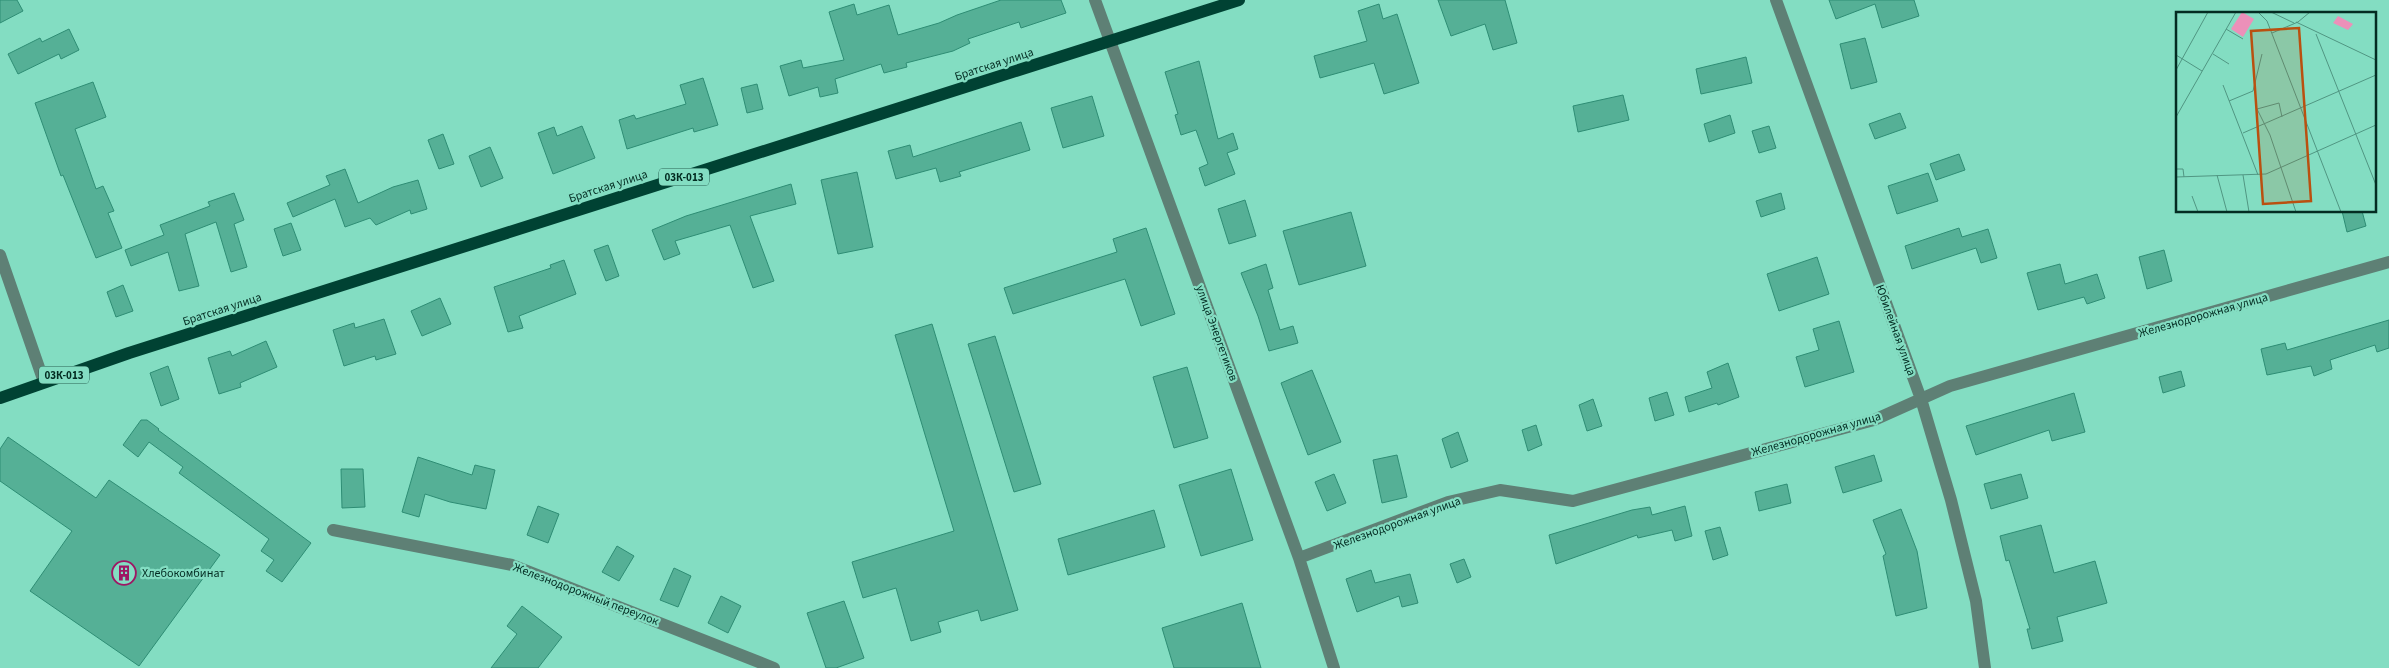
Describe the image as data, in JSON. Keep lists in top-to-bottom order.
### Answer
{
  "streets": {
    "main road": ["Братская улица", "03К-013"],
    "street": [
      "Железнодорожная улица",
      "Юбилейная улица",
      "улица Энергетиков",
      "Железнодорожный переулок"
    ]
  },
  "crossings": [
    ["Братская улица", "03К-013"],
    ["Братская улица", "улица Энергетиков"],
    ["Железнодорожная улица", "Юбилейная улица"],
    ["Железнодорожная улица", "улица Энергетиков"]
  ],
  "places": {
    "building": ["Хлебокомбинат"]
  }
}
